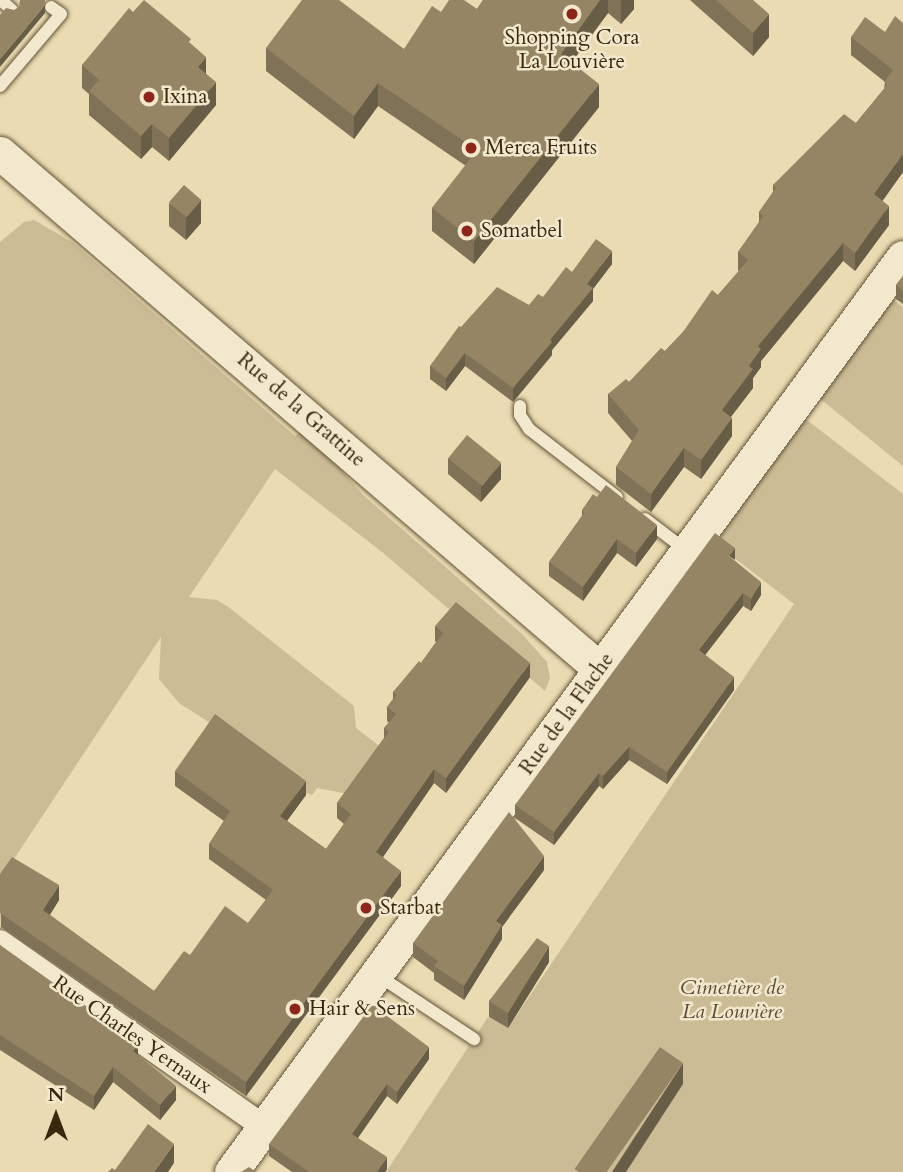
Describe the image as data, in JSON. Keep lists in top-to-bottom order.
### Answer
{
  "streets": {
    "street": ["Rue de la Grattine", "Rue de la Flache", "Rue Charles Yernaux"]
  },
  "crossings": [
    ["Rue de la Grattine", "Rue de la Flache"],
    ["Rue de la Flache", "Rue Charles Yernaux"]
  ],
  "parks": ["Cimetière de La Louvière"],
  "places": [
    "Shopping Cora La Louvière",
    "Ixina",
    "Merca Fruits",
    "Somatbel",
    "Starbat",
    "Hair & Sens"
  ],
  "north": "top"
}
